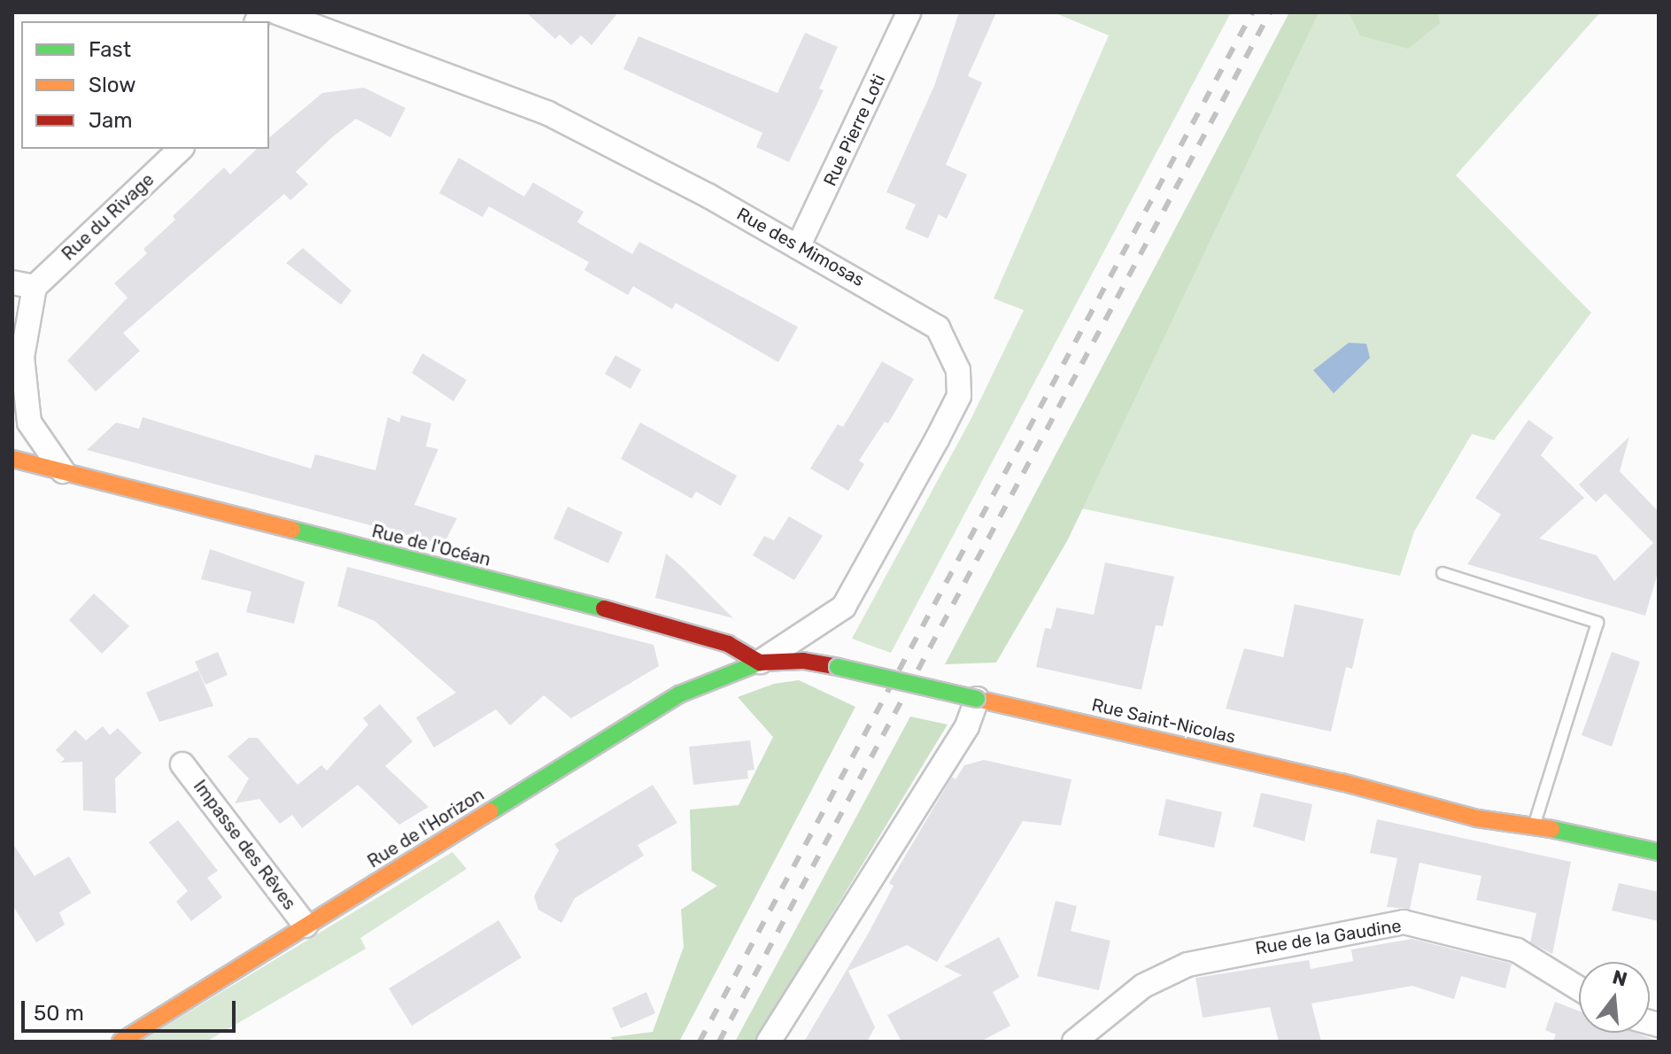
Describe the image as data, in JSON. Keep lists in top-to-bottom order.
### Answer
{
  "streets": {
    "main road": ["Rue de l'Océan", "Rue Saint-Nicolas", "Rue de l'Horizon"],
    "street": [
      "Rue Pierre Loti",
      "Rue du Rivage",
      "Rue des Mimosas",
      "Impasse des Rêves",
      "Rue de la Gaudine"
    ]
  },
  "crossings": [
    ["Rue Pierre Loti", "Rue des Mimosas"],
    ["Rue du Rivage", "Rue de l'Océan"],
    ["Rue des Mimosas", "Rue de l'Océan"],
    ["Rue des Mimosas", "Rue Saint-Nicolas"],
    ["Rue des Mimosas", "Rue de l'Horizon"],
    ["Rue de l'Océan", "Rue Saint-Nicolas"],
    ["Rue de l'Océan", "Rue de l'Horizon"],
    ["Rue Saint-Nicolas", "Rue de l'Horizon"],
    ["Rue de l'Horizon", "Impasse des Rêves"]
  ],
  "legend": ["Fast", "Slow", "Jam"],
  "scale_bar": "50 m",
  "north": "top"
}
